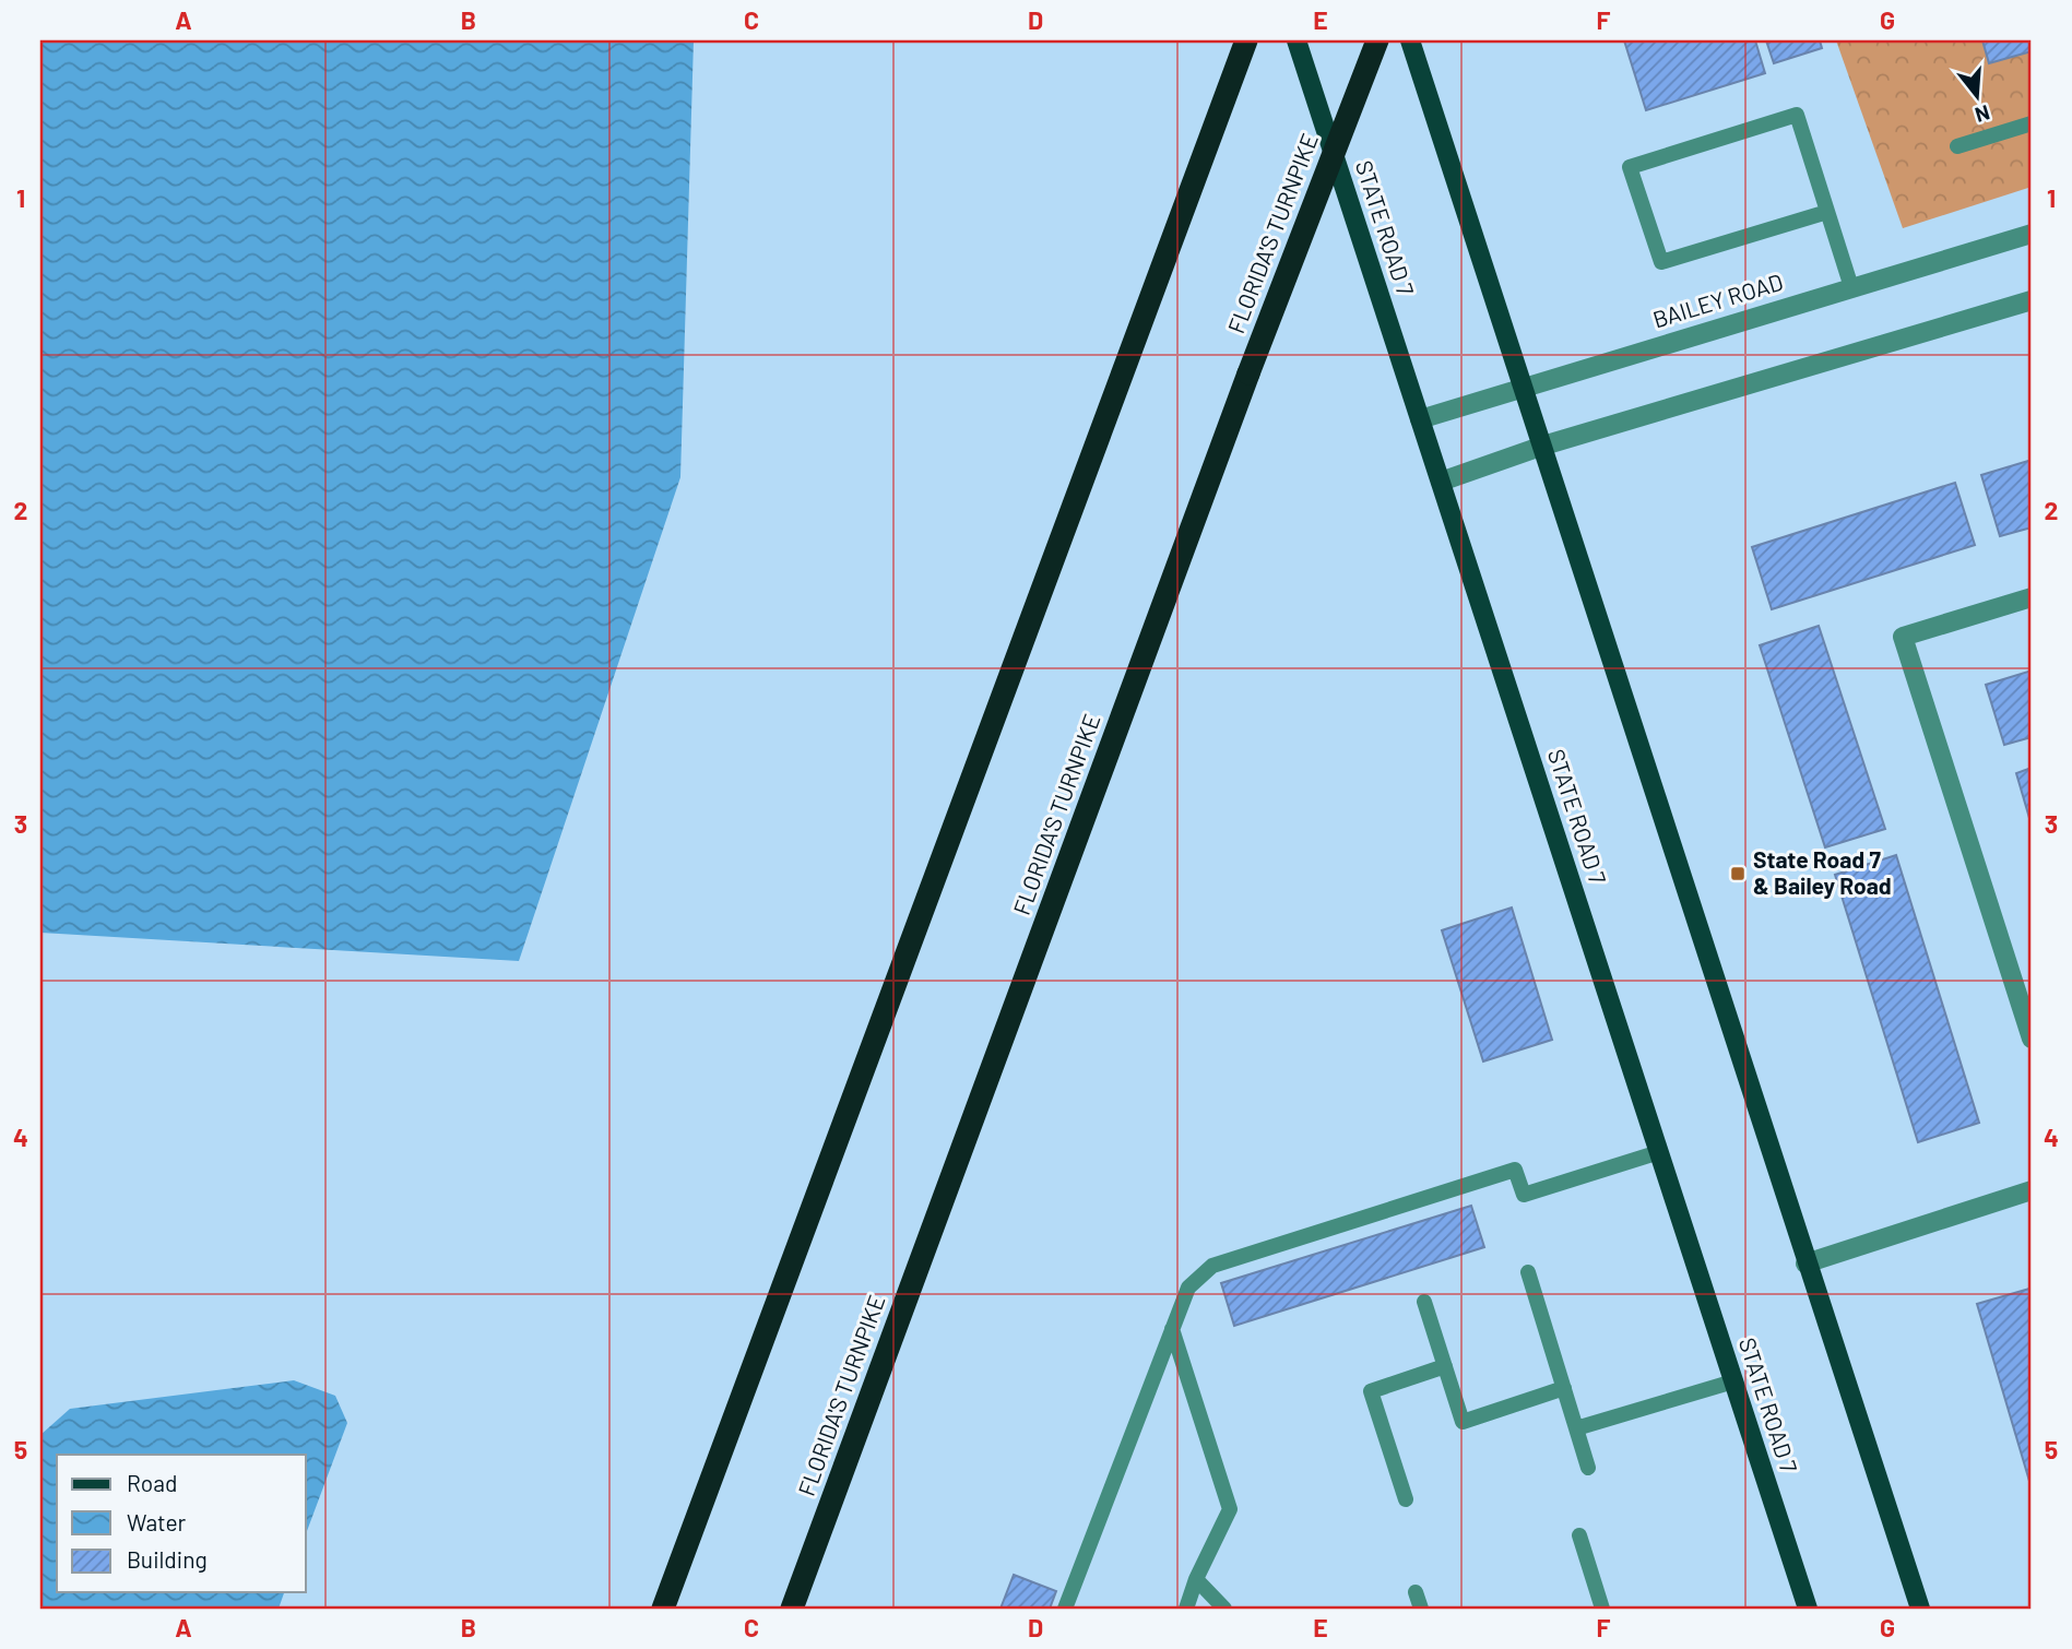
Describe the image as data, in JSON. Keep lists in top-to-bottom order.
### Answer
{
  "streets": {
    "highway": ["FLORIDA'S TURNPIKE"],
    "main road": ["STATE ROAD 7"],
    "street": ["BAILEY ROAD"]
  },
  "crossings": [
    ["STATE ROAD 7", "BAILEY ROAD"]
  ],
  "places": {
    "transit": ["State Road 7 & Bailey Road"]
  },
  "legend": ["Road", "Water", "Building"],
  "north": "bottom",
  "grid": {
    "columns": [
      "A",
      "B",
      "C",
      "D",
      "E",
      "F",
      "G"
    ],
    "rows": [
      "1",
      "2",
      "3",
      "4",
      "5"
    ]
  }
}
